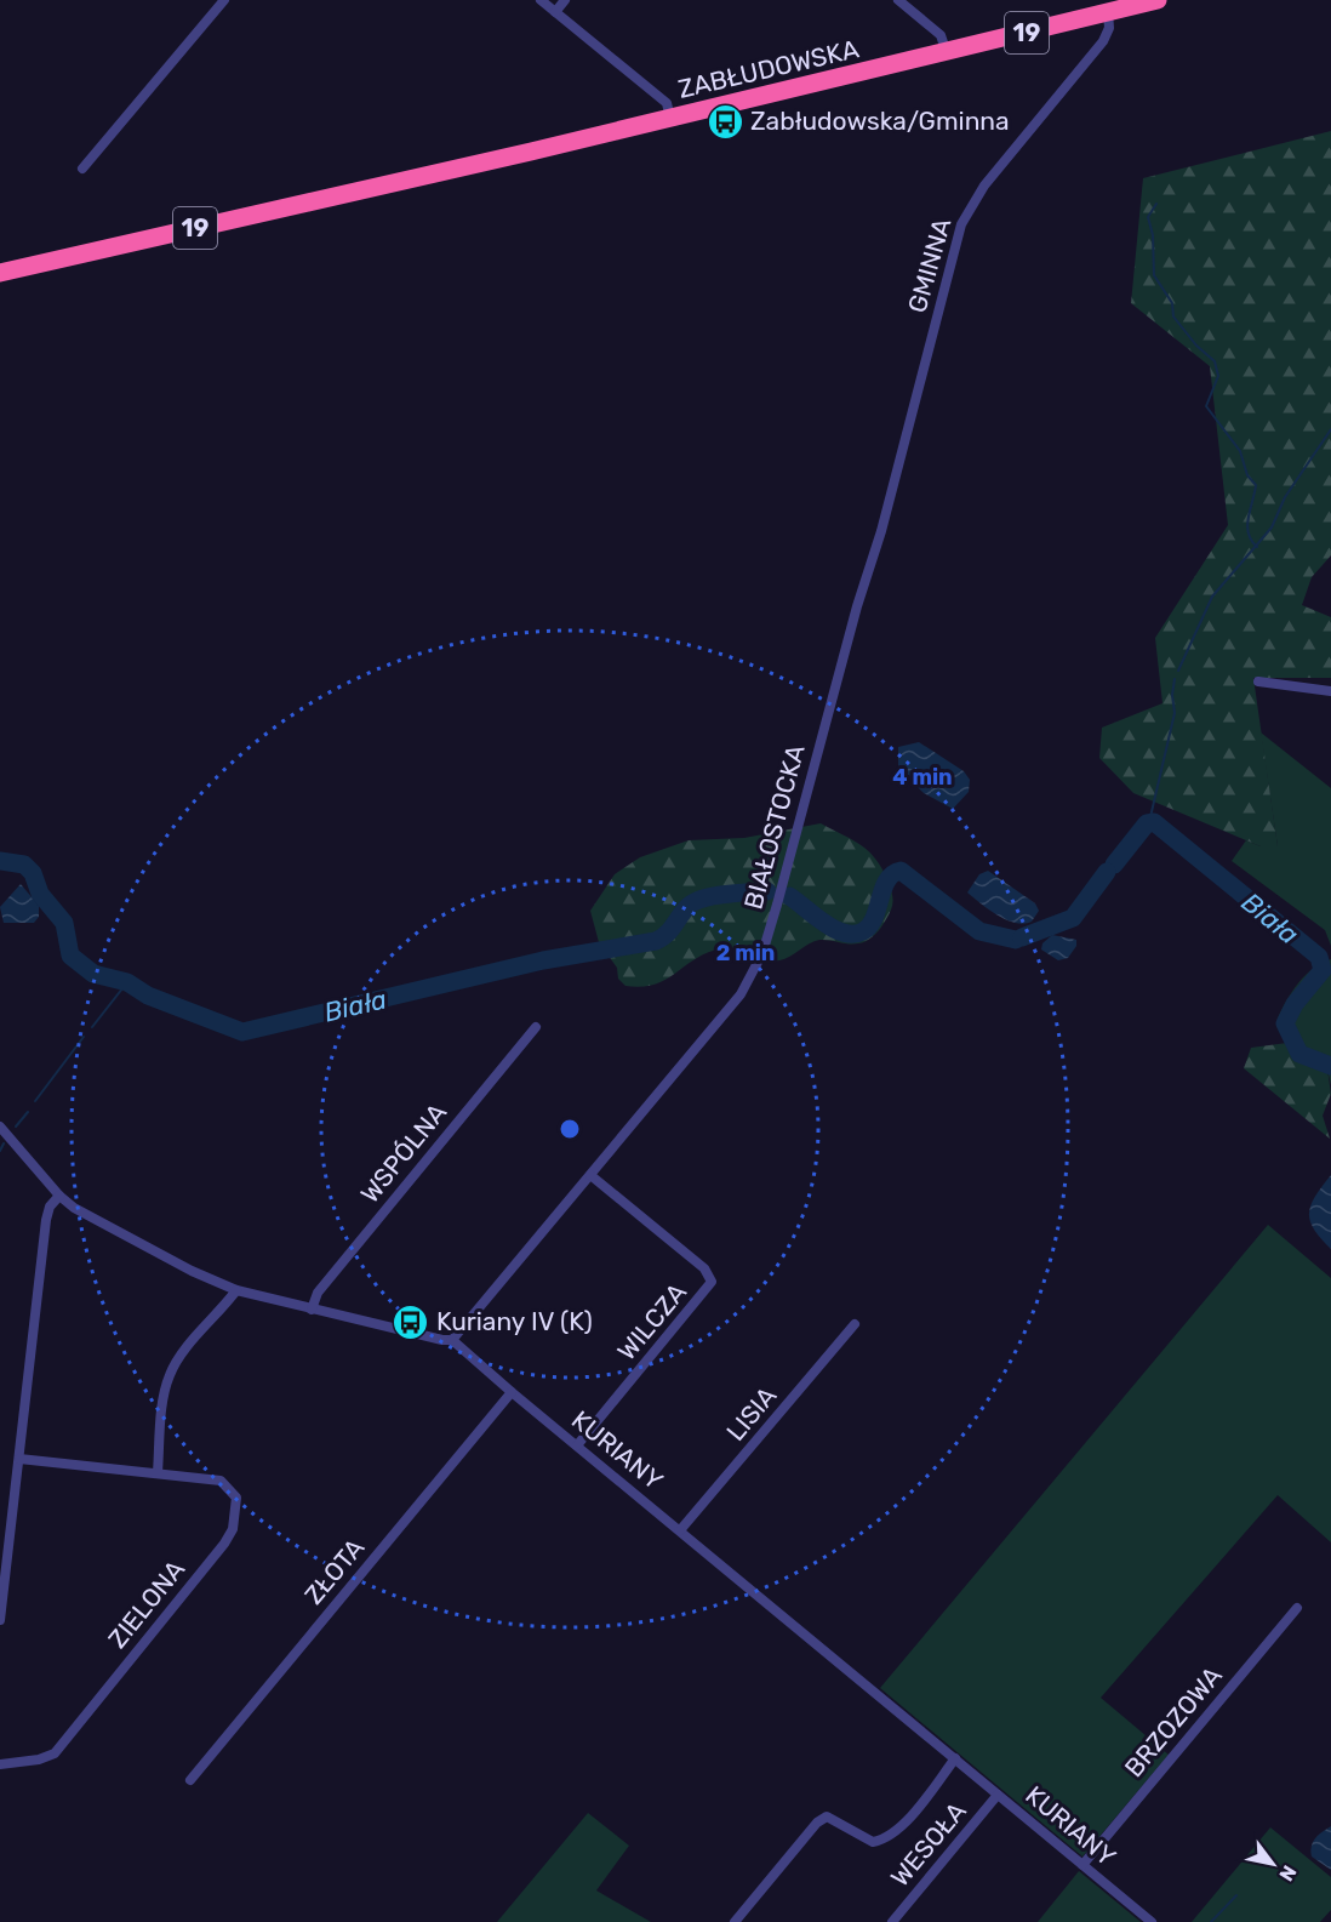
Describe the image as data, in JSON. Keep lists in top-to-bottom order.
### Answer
{
  "streets": {
    "highway": ["19", "ZABŁUDOWSKA"],
    "street": [
      "GMINNA",
      "BIAŁOSTOCKA",
      "WSPÓLNA",
      "WILCZA",
      "LISIA",
      "KURIANY",
      "ZŁOTA",
      "ZIELONA",
      "BRZOZOWA",
      "WESOŁA"
    ]
  },
  "crossings": [
    ["ZABŁUDOWSKA", "GMINNA"],
    ["GMINNA", "BIAŁOSTOCKA"],
    ["BIAŁOSTOCKA", "WILCZA"],
    ["BIAŁOSTOCKA", "KURIANY"],
    ["WILCZA", "KURIANY"],
    ["LISIA", "KURIANY"],
    ["KURIANY", "ZŁOTA"],
    ["KURIANY", "BRZOZOWA"],
    ["KURIANY", "WESOŁA"]
  ],
  "water": ["Biała"],
  "places": {
    "bus stop": ["Zabłudowska/Gminna", "Kuriany IV (K)"]
  },
  "north": "bottom right",
  "rings": ["4 min", "2 min"]
}
